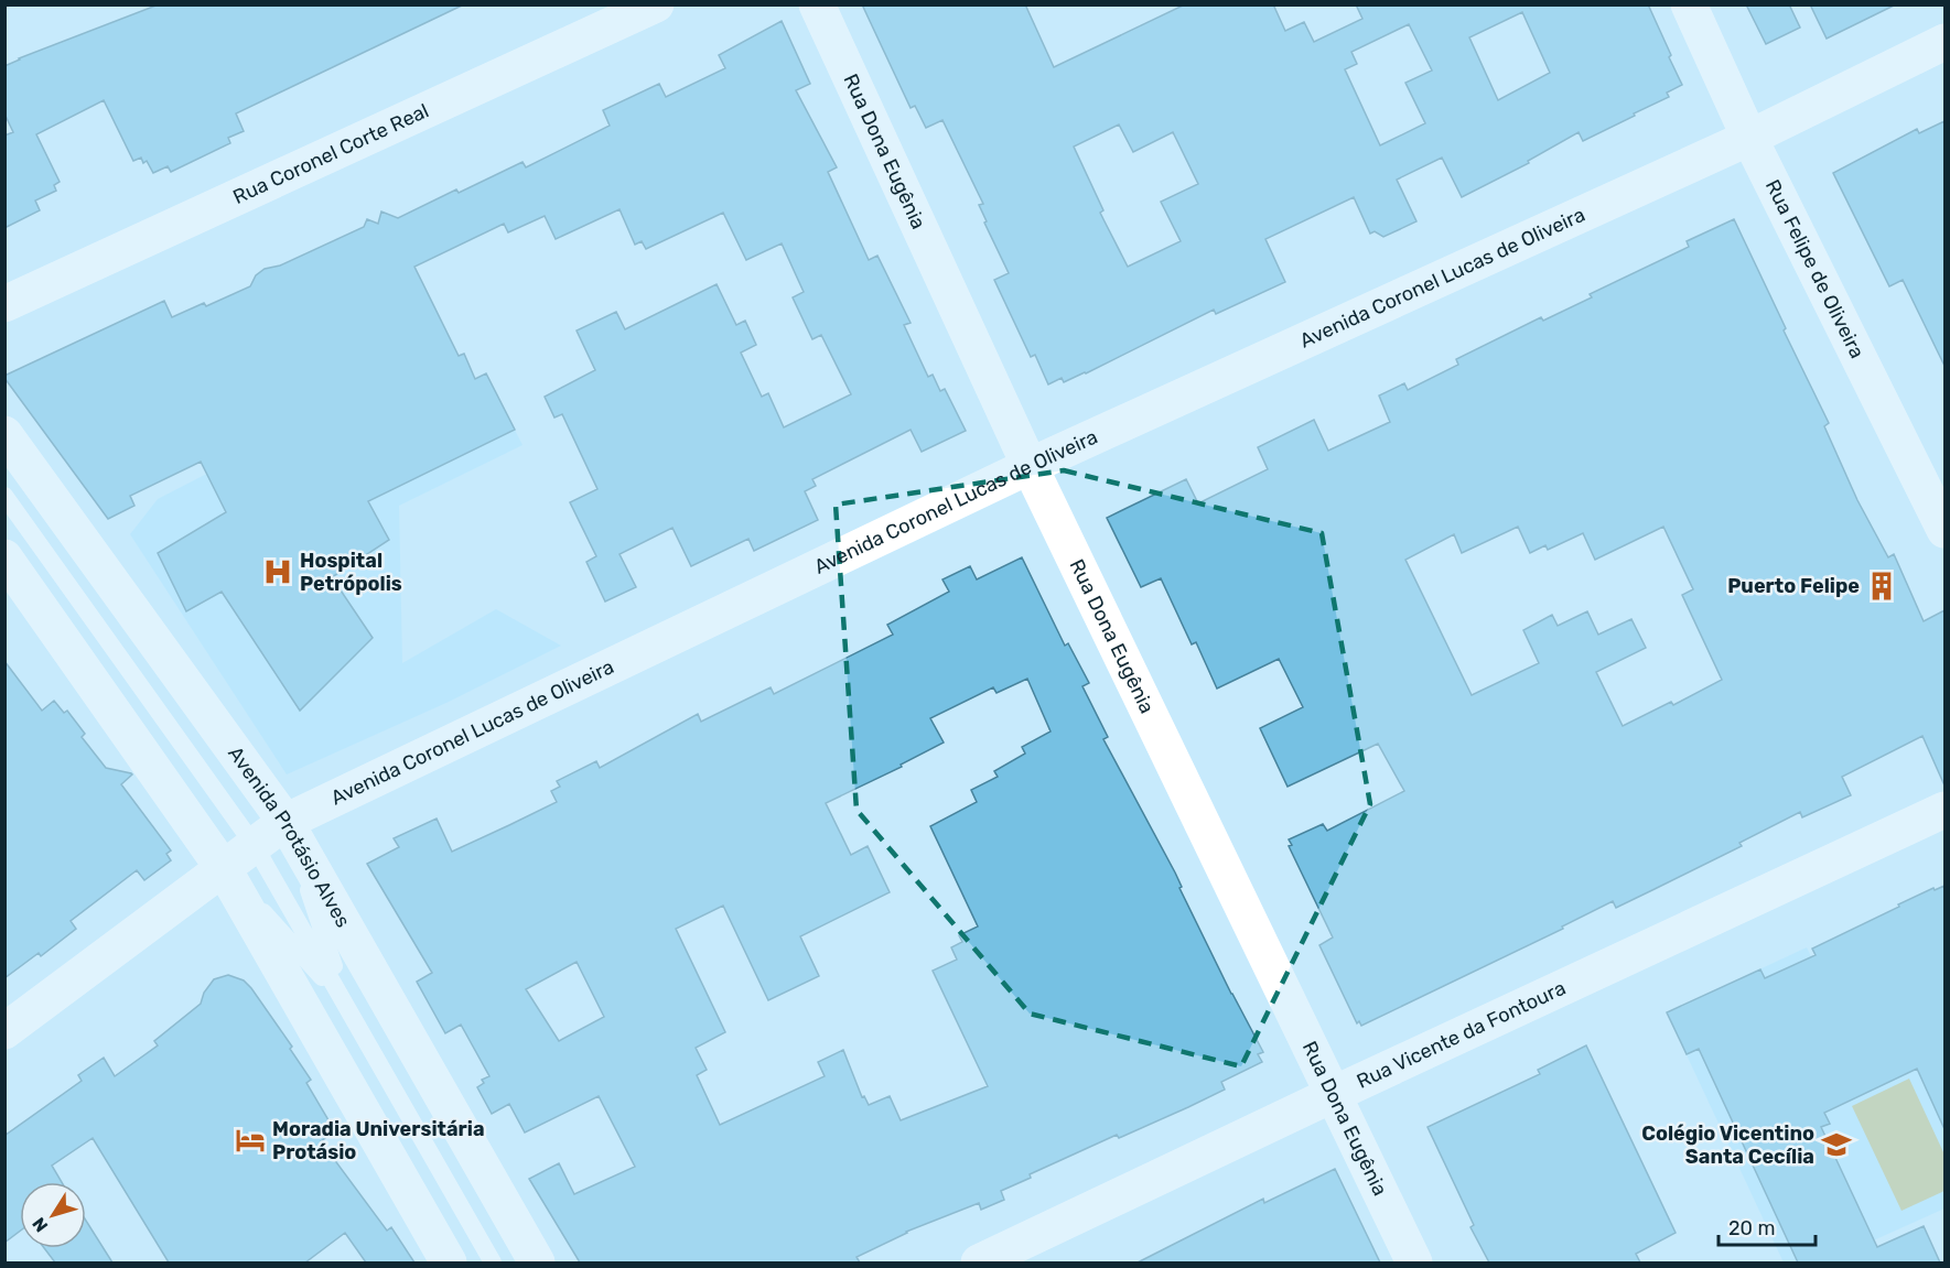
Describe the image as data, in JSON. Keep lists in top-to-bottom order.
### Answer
{
  "streets": {
    "street": [
      "Rua Dona Eugênia",
      "Rua Coronel Corte Real",
      "Rua Felipe de Oliveira",
      "Avenida Coronel Lucas de Oliveira",
      "Avenida Protásio Alves",
      "Rua Vicente da Fontoura"
    ]
  },
  "crossings": [
    ["Rua Dona Eugênia", "Avenida Coronel Lucas de Oliveira"],
    ["Rua Dona Eugênia", "Rua Vicente da Fontoura"],
    ["Rua Felipe de Oliveira", "Avenida Coronel Lucas de Oliveira"],
    ["Avenida Coronel Lucas de Oliveira", "Avenida Protásio Alves"]
  ],
  "places": {
    "hospital": ["Hospital Petrópolis"],
    "building": ["Puerto Felipe"],
    "hotel": ["Moradia Universitária Protásio"],
    "school or university": ["Colégio Vicentino Santa Cecília"]
  },
  "scale_bar": "20 m",
  "north": "bottom left"
}
